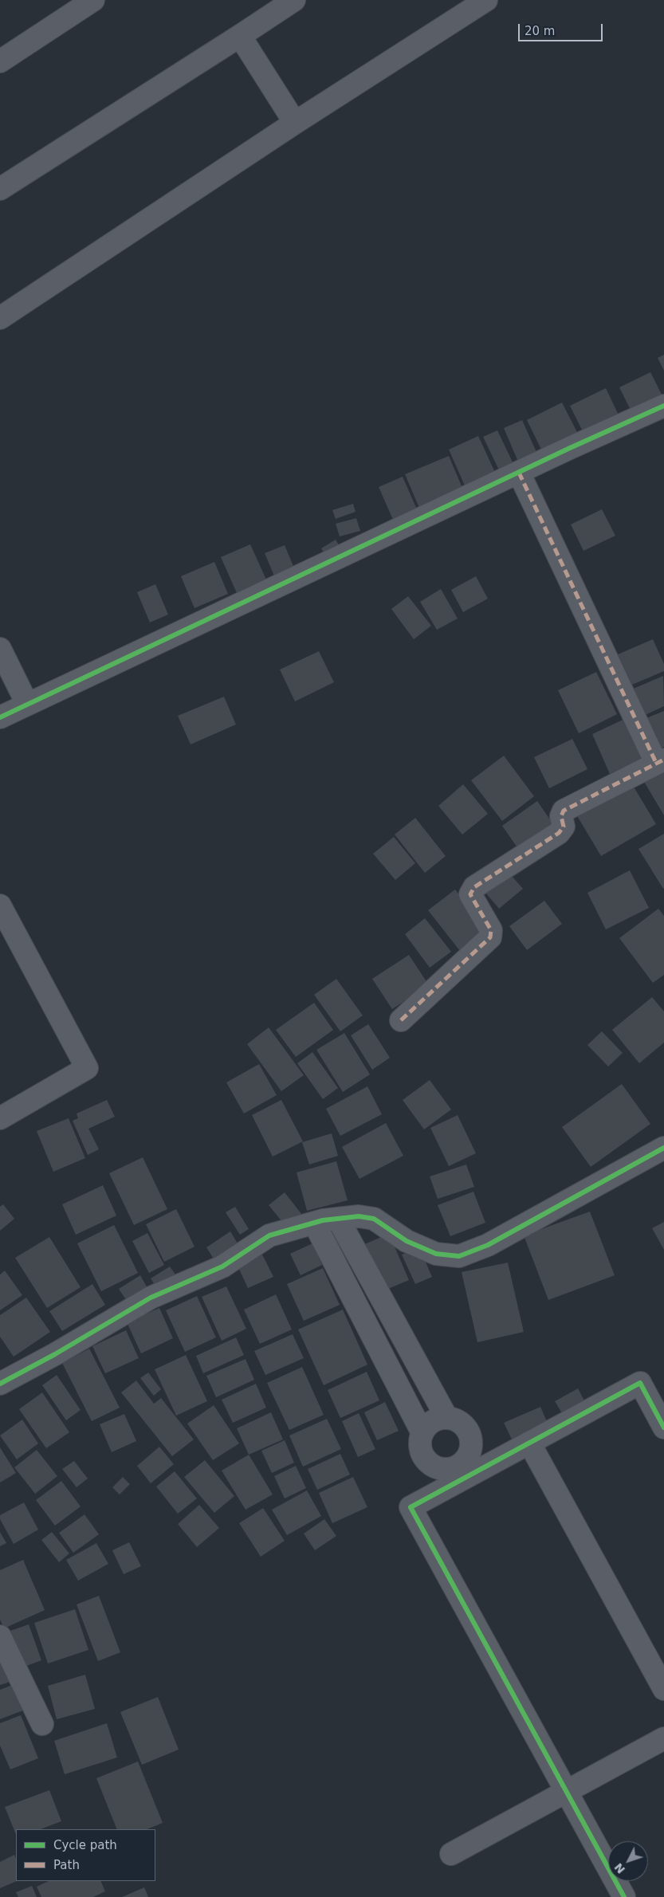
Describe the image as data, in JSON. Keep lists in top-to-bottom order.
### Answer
{
  "legend": ["Cycle path", "Path"],
  "scale_bar": "20 m",
  "north": "bottom left"
}
